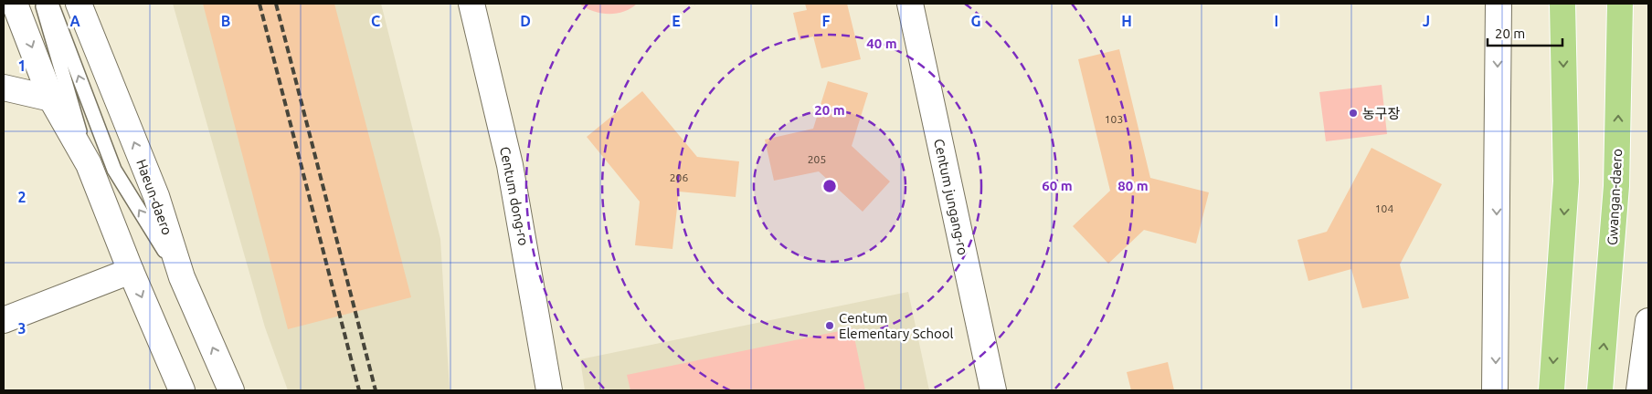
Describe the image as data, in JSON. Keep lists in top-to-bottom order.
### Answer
{
  "streets": {
    "highway": ["Gwangan-daero"],
    "main road": ["Centum dong-ro", "Haeun-daero", "Centum jungang-ro"]
  },
  "places": ["농구장", "Centum Elementary School"],
  "house_numbers": [
    "103",
    "205",
    "206",
    "104"
  ],
  "scale_bar": "20 m",
  "grid": {
    "columns": [
      "A",
      "B",
      "C",
      "D",
      "E",
      "F",
      "G",
      "H",
      "I",
      "J"
    ],
    "rows": ["1", "2", "3"]
  },
  "rings": [
    "40 m",
    "20 m",
    "60 m",
    "80 m"
  ]
}
